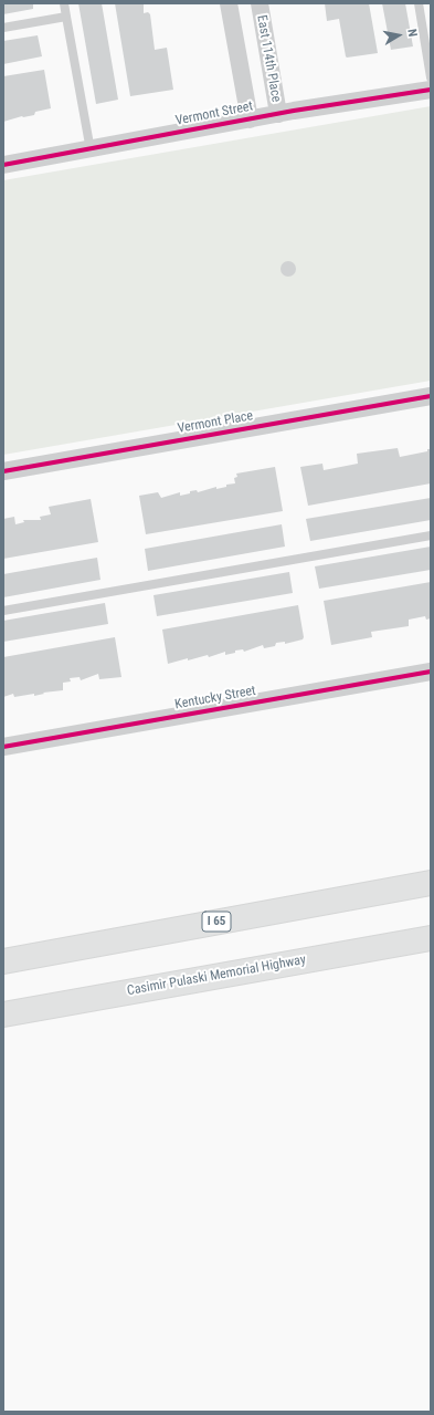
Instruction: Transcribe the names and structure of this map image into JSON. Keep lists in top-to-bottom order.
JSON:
{
  "streets": {
    "highway": ["I 65", "Casimir Pulaski Memorial Highway"],
    "street": [
      "East 114th Place",
      "Vermont Street",
      "Vermont Place",
      "Kentucky Street"
    ]
  },
  "crossings": [
    ["East 114th Place", "Vermont Street"]
  ],
  "north": "right"
}
